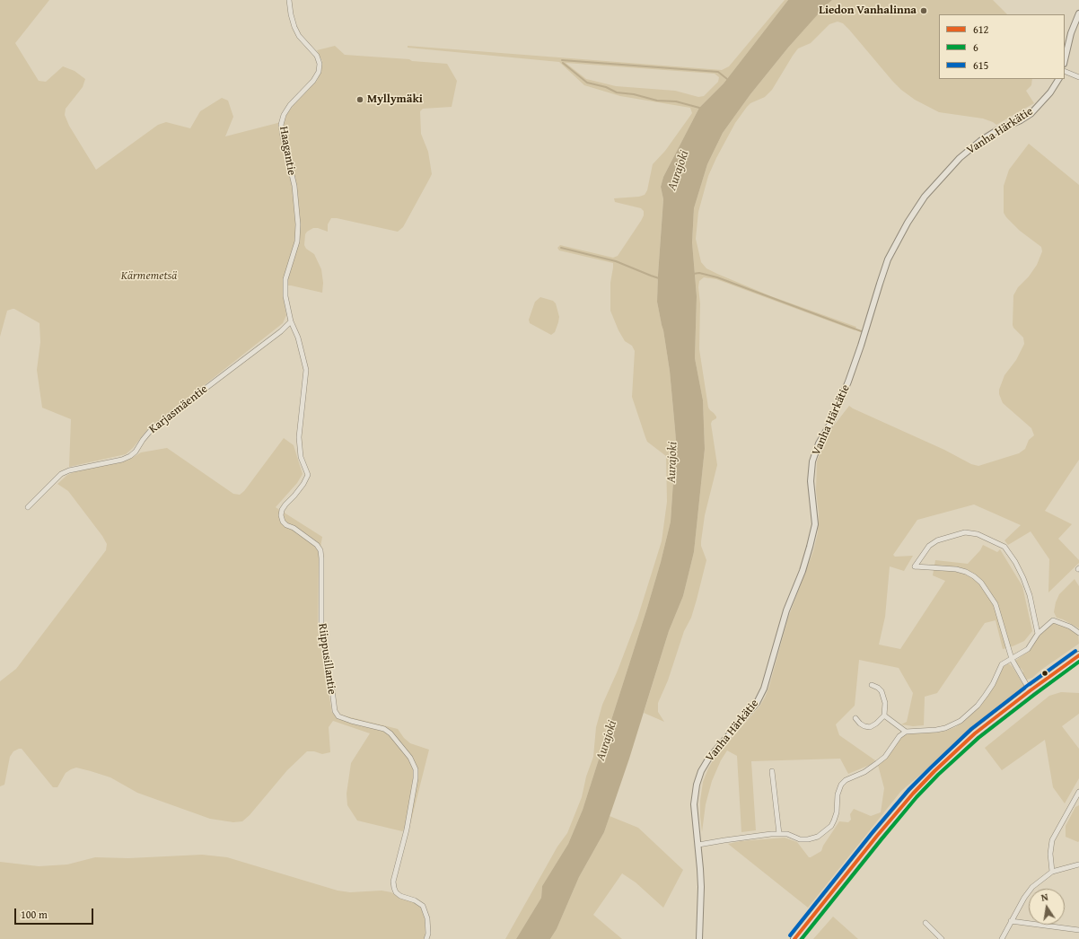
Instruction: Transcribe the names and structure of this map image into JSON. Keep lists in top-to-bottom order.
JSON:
{
  "streets": {
    "street": [
      "Vanha Härkätie",
      "Haagantie",
      "Karjasmäentie",
      "Riippusillantie"
    ]
  },
  "crossings": [
    ["Haagantie", "Karjasmäentie"],
    ["Haagantie", "Riippusillantie"],
    ["Karjasmäentie", "Riippusillantie"]
  ],
  "water": ["Aurajoki"],
  "parks": ["Kärmemetsä"],
  "places": ["Liedon Vanhalinna", "Myllymäki"],
  "lines": ["transit line 615", "transit line 612", "transit line 6"],
  "legend": ["612", "6", "615"],
  "scale_bar": "100 m",
  "north": "top"
}
